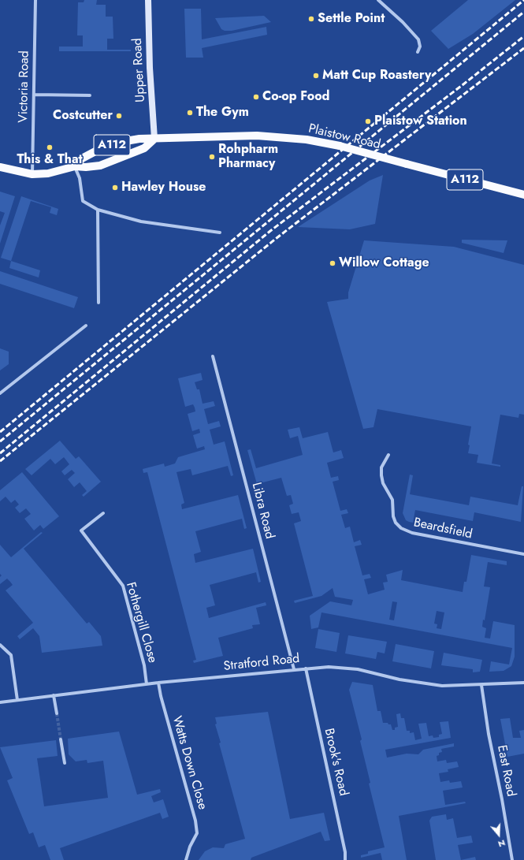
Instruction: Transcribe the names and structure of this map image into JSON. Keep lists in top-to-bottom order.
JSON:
{
  "streets": {
    "main road": ["Plaistow Road", "A112"],
    "street": [
      "Upper Road",
      "Victoria Road",
      "Libra Road",
      "Beardsfield",
      "Fothergill Close",
      "Stratford Road",
      "Brook's Road",
      "Watts Down Close",
      "East Road"
    ]
  },
  "crossings": [
    ["Upper Road", "Plaistow Road"],
    ["Upper Road", "A112"],
    ["Victoria Road", "A112"],
    ["Plaistow Road", "A112"],
    ["Libra Road", "Stratford Road"],
    ["Fothergill Close", "Stratford Road"],
    ["Stratford Road", "Brook's Road"],
    ["Stratford Road", "Watts Down Close"],
    ["Stratford Road", "East Road"]
  ],
  "places": [
    "Settle Point",
    "Matt Cup Roastery",
    "Co-op Food",
    "The Gym",
    "Costcutter",
    "Plaistow Station",
    "This & That",
    "Rohpharm Pharmacy",
    "Hawley House",
    "Willow Cottage"
  ],
  "north": "bottom"
}
